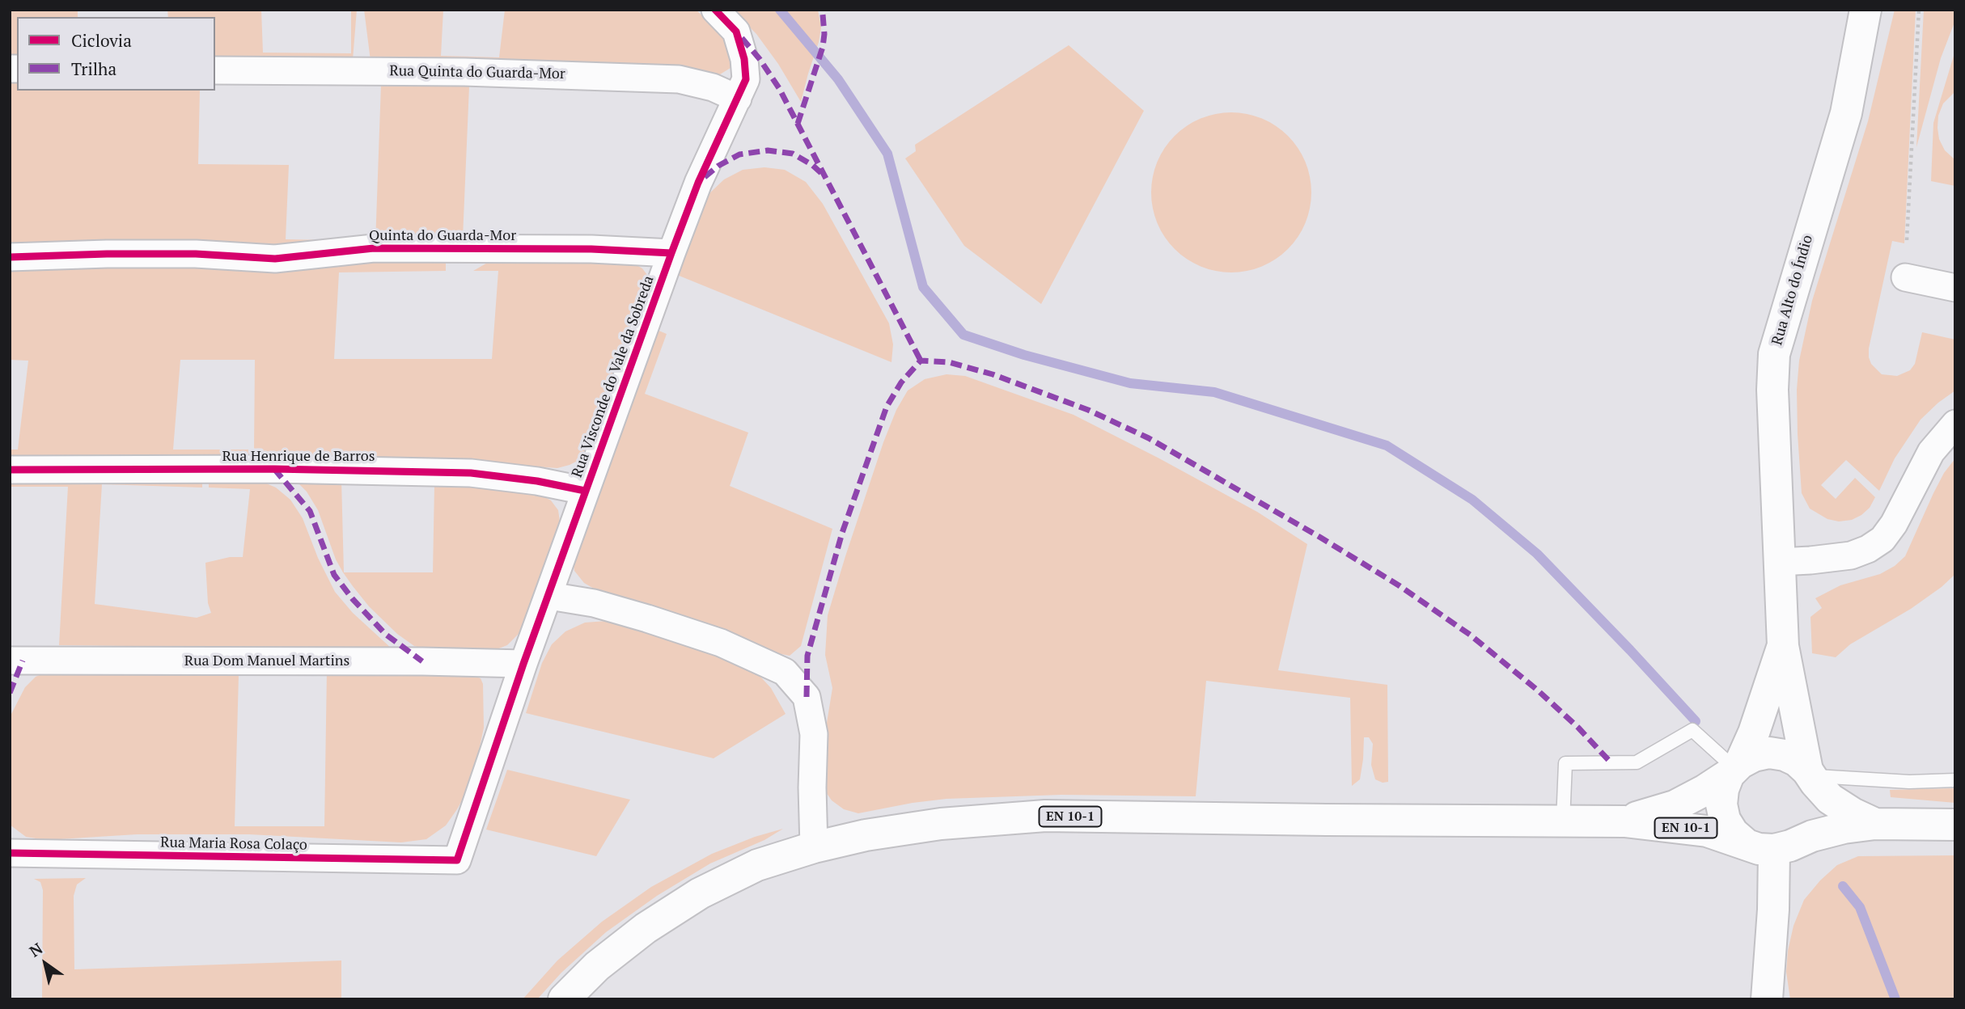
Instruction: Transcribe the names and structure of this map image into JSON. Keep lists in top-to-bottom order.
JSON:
{
  "streets": {
    "main road": ["Rua Alto do Índio", "EN 10-1"],
    "street": [
      "Rua Quinta do Guarda-Mor",
      "Quinta do Guarda-Mor",
      "Rua Visconde do Vale da Sobreda",
      "Rua Henrique de Barros",
      "Rua Dom Manuel Martins",
      "Rua Maria Rosa Colaço"
    ]
  },
  "crossings": [
    ["Rua Quinta do Guarda-Mor", "Rua Visconde do Vale da Sobreda"],
    ["Quinta do Guarda-Mor", "Rua Visconde do Vale da Sobreda"],
    ["Rua Alto do Índio", "EN 10-1"],
    ["Rua Visconde do Vale da Sobreda", "Rua Henrique de Barros"],
    ["Rua Visconde do Vale da Sobreda", "Rua Dom Manuel Martins"],
    ["Rua Visconde do Vale da Sobreda", "Rua Maria Rosa Colaço"]
  ],
  "legend": ["Ciclovia", "Trilha"],
  "north": "top left"
}
